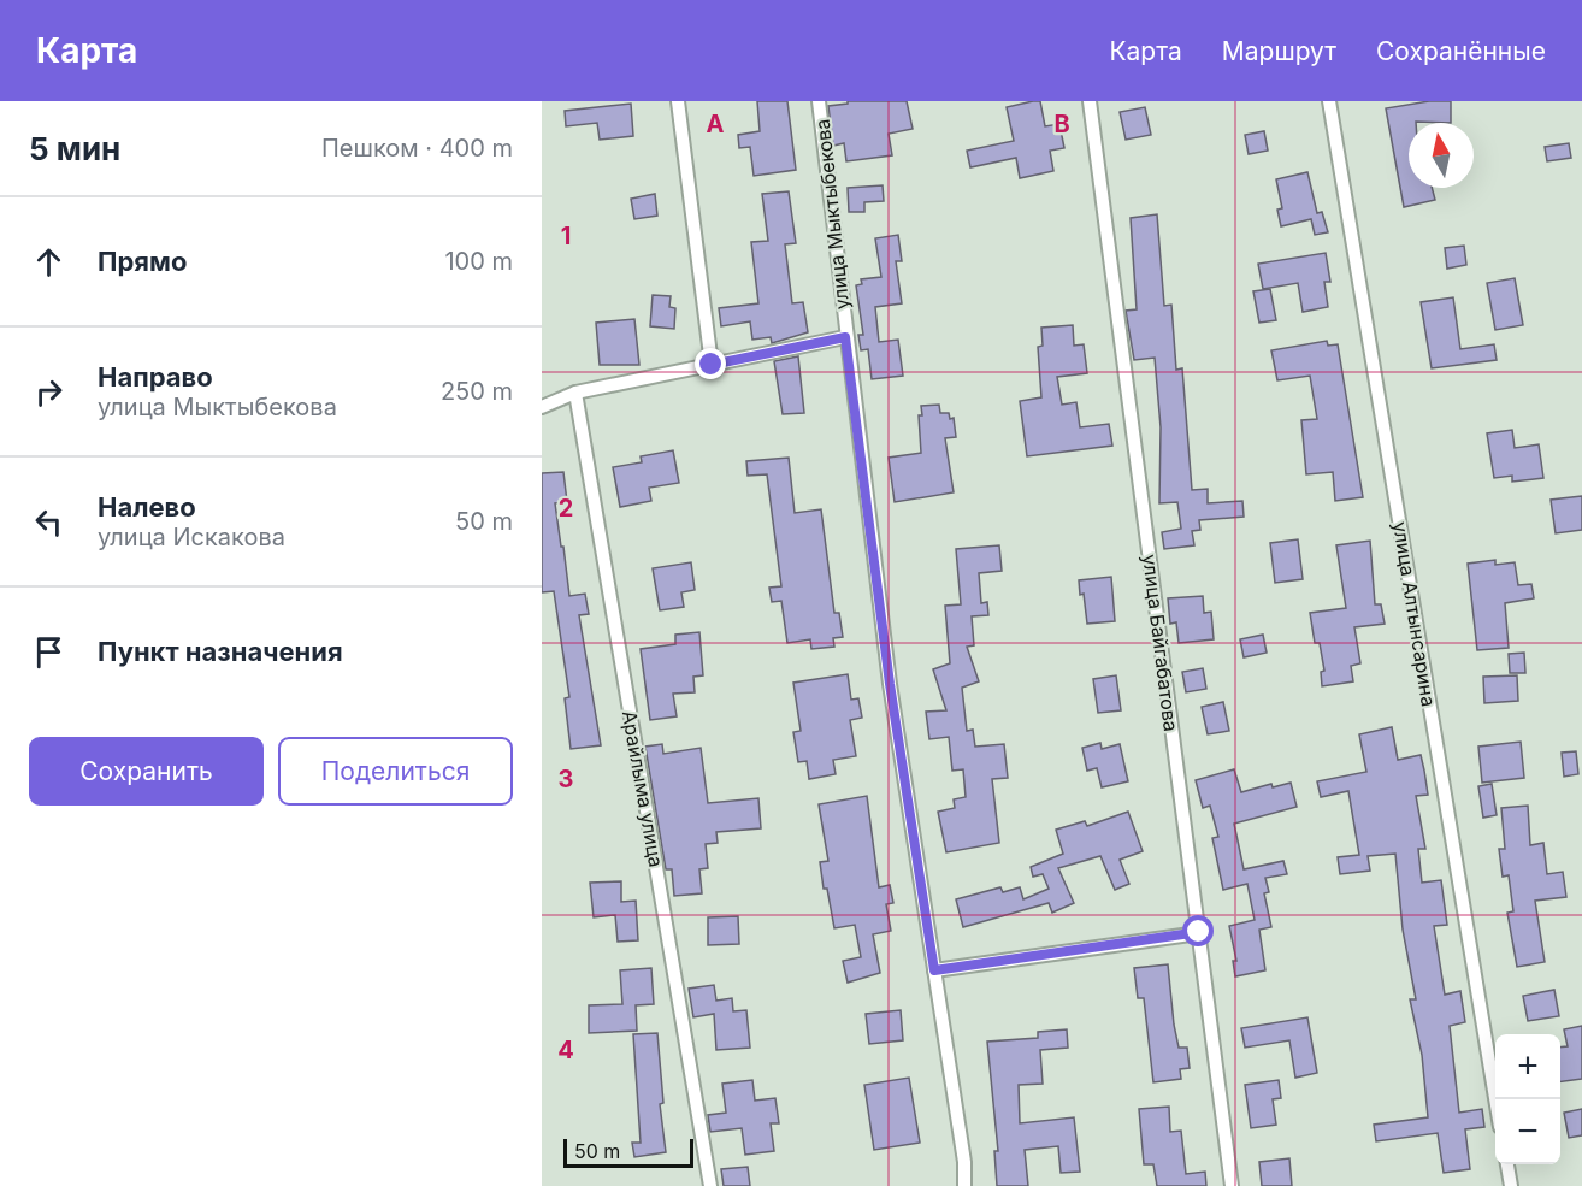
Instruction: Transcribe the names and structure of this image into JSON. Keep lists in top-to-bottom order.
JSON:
{
  "streets": {
    "street": [
      "улица Мыктыбекова",
      "улица Алтынсарина",
      "улица Байгабатова",
      "Арайлыма улица"
    ]
  },
  "scale_bar": "50 m",
  "north": "top",
  "page": {
    "header": "Карта",
    "nav": ["Карта", "Маршрут", "Сохранённые"],
    "heading": ["5 мин", "Пешком · 400 m"],
    "list": [
      ["Прямо", "100 m"],
      ["Направо", "улица Мыктыбекова", "250 m"],
      ["Налево", "улица Искакова", "50 m"],
      "Пункт назначения"
    ],
    "buttons": ["Сохранить", "Поделиться"],
    "map_buttons": ["+", "−"],
    "scale": "50 m"
  },
  "grid": {
    "columns": ["A", "B"],
    "rows": [
      "1",
      "2",
      "3",
      "4"
    ]
  }
}
